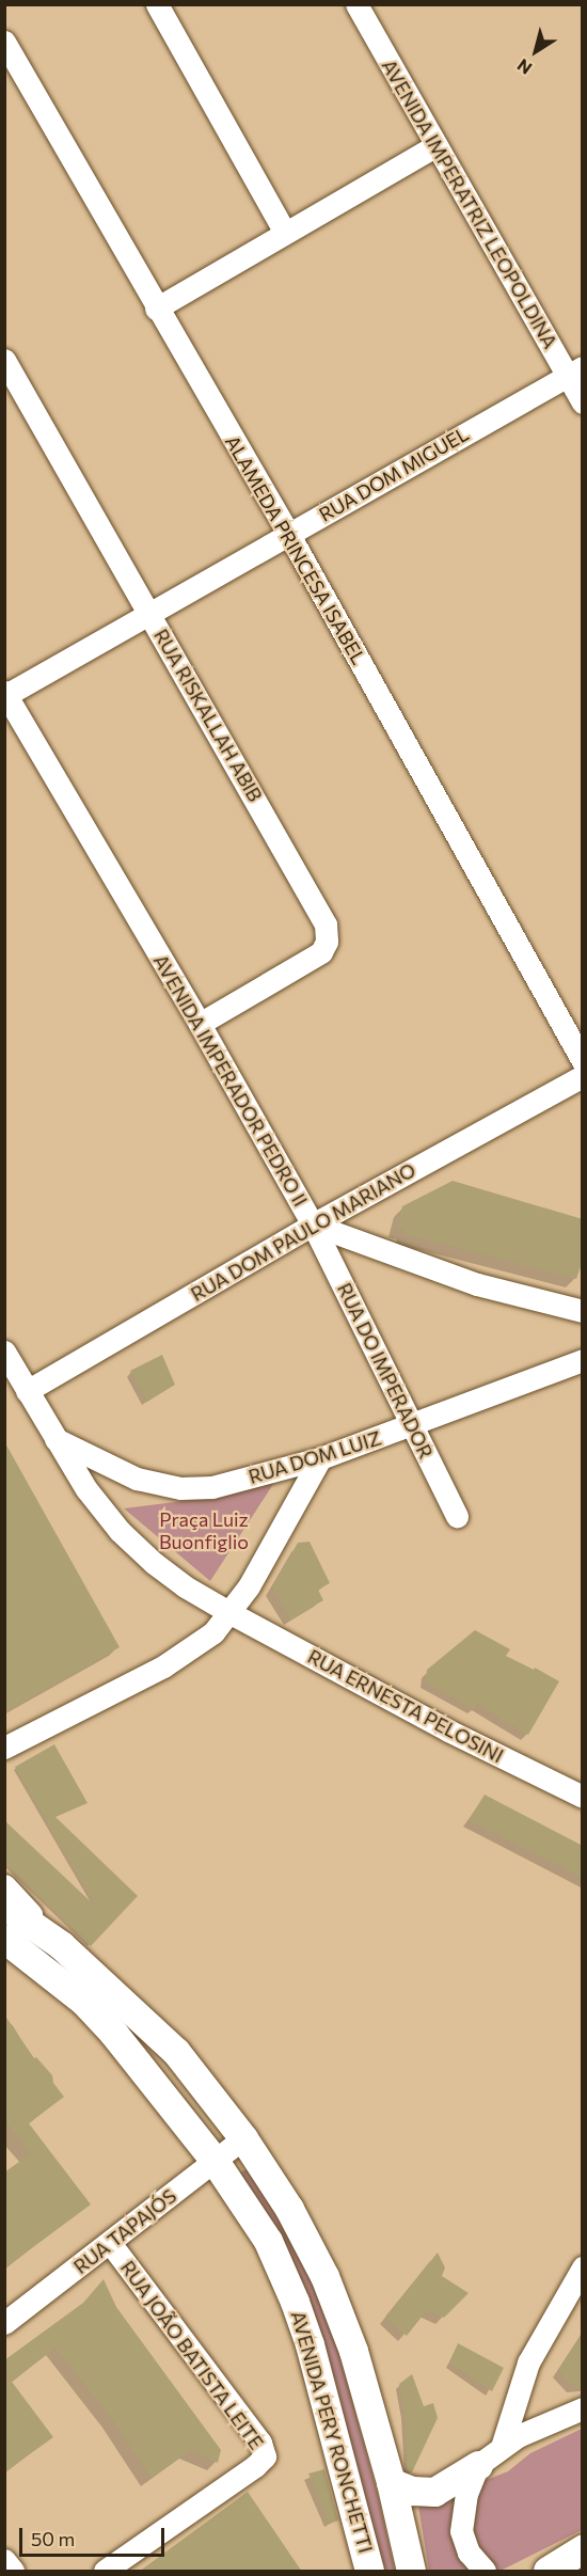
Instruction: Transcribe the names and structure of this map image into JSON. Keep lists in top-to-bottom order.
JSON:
{
  "streets": {
    "main road": ["AVENIDA PERY RONCHETTI"],
    "street": [
      "AVENIDA IMPERATRIZ LEOPOLDINA",
      "RUA DOM MIGUEL",
      "ALAMEDA PRINCESA ISABEL",
      "RUA RISKALLAH ABIB",
      "AVENIDA IMPERADOR PEDRO II",
      "RUA DOM PAULO MARIANO",
      "RUA DO IMPERADOR",
      "RUA DOM LUIZ",
      "RUA ERNESTA PELOSINI",
      "RUA TAPAJÓS",
      "RUA JOÃO BATISTA LEITE"
    ]
  },
  "crossings": [
    ["AVENIDA IMPERATRIZ LEOPOLDINA", "RUA DOM MIGUEL"],
    ["RUA DOM MIGUEL", "ALAMEDA PRINCESA ISABEL"],
    ["RUA DOM MIGUEL", "RUA RISKALLAH ABIB"],
    ["RUA DOM MIGUEL", "AVENIDA IMPERADOR PEDRO II"],
    ["RUA RISKALLAH ABIB", "AVENIDA IMPERADOR PEDRO II"],
    ["AVENIDA IMPERADOR PEDRO II", "RUA DOM PAULO MARIANO"],
    ["AVENIDA IMPERADOR PEDRO II", "RUA DO IMPERADOR"],
    ["RUA DOM PAULO MARIANO", "RUA DO IMPERADOR"],
    ["RUA DOM PAULO MARIANO", "RUA ERNESTA PELOSINI"],
    ["RUA DO IMPERADOR", "RUA DOM LUIZ"],
    ["RUA DOM LUIZ", "RUA ERNESTA PELOSINI"],
    ["RUA TAPAJÓS", "RUA JOÃO BATISTA LEITE"],
    ["RUA TAPAJÓS", "AVENIDA PERY RONCHETTI"]
  ],
  "parks": ["Praça Luiz Buonfiglio"],
  "scale_bar": "50 m",
  "north": "bottom left"
}
